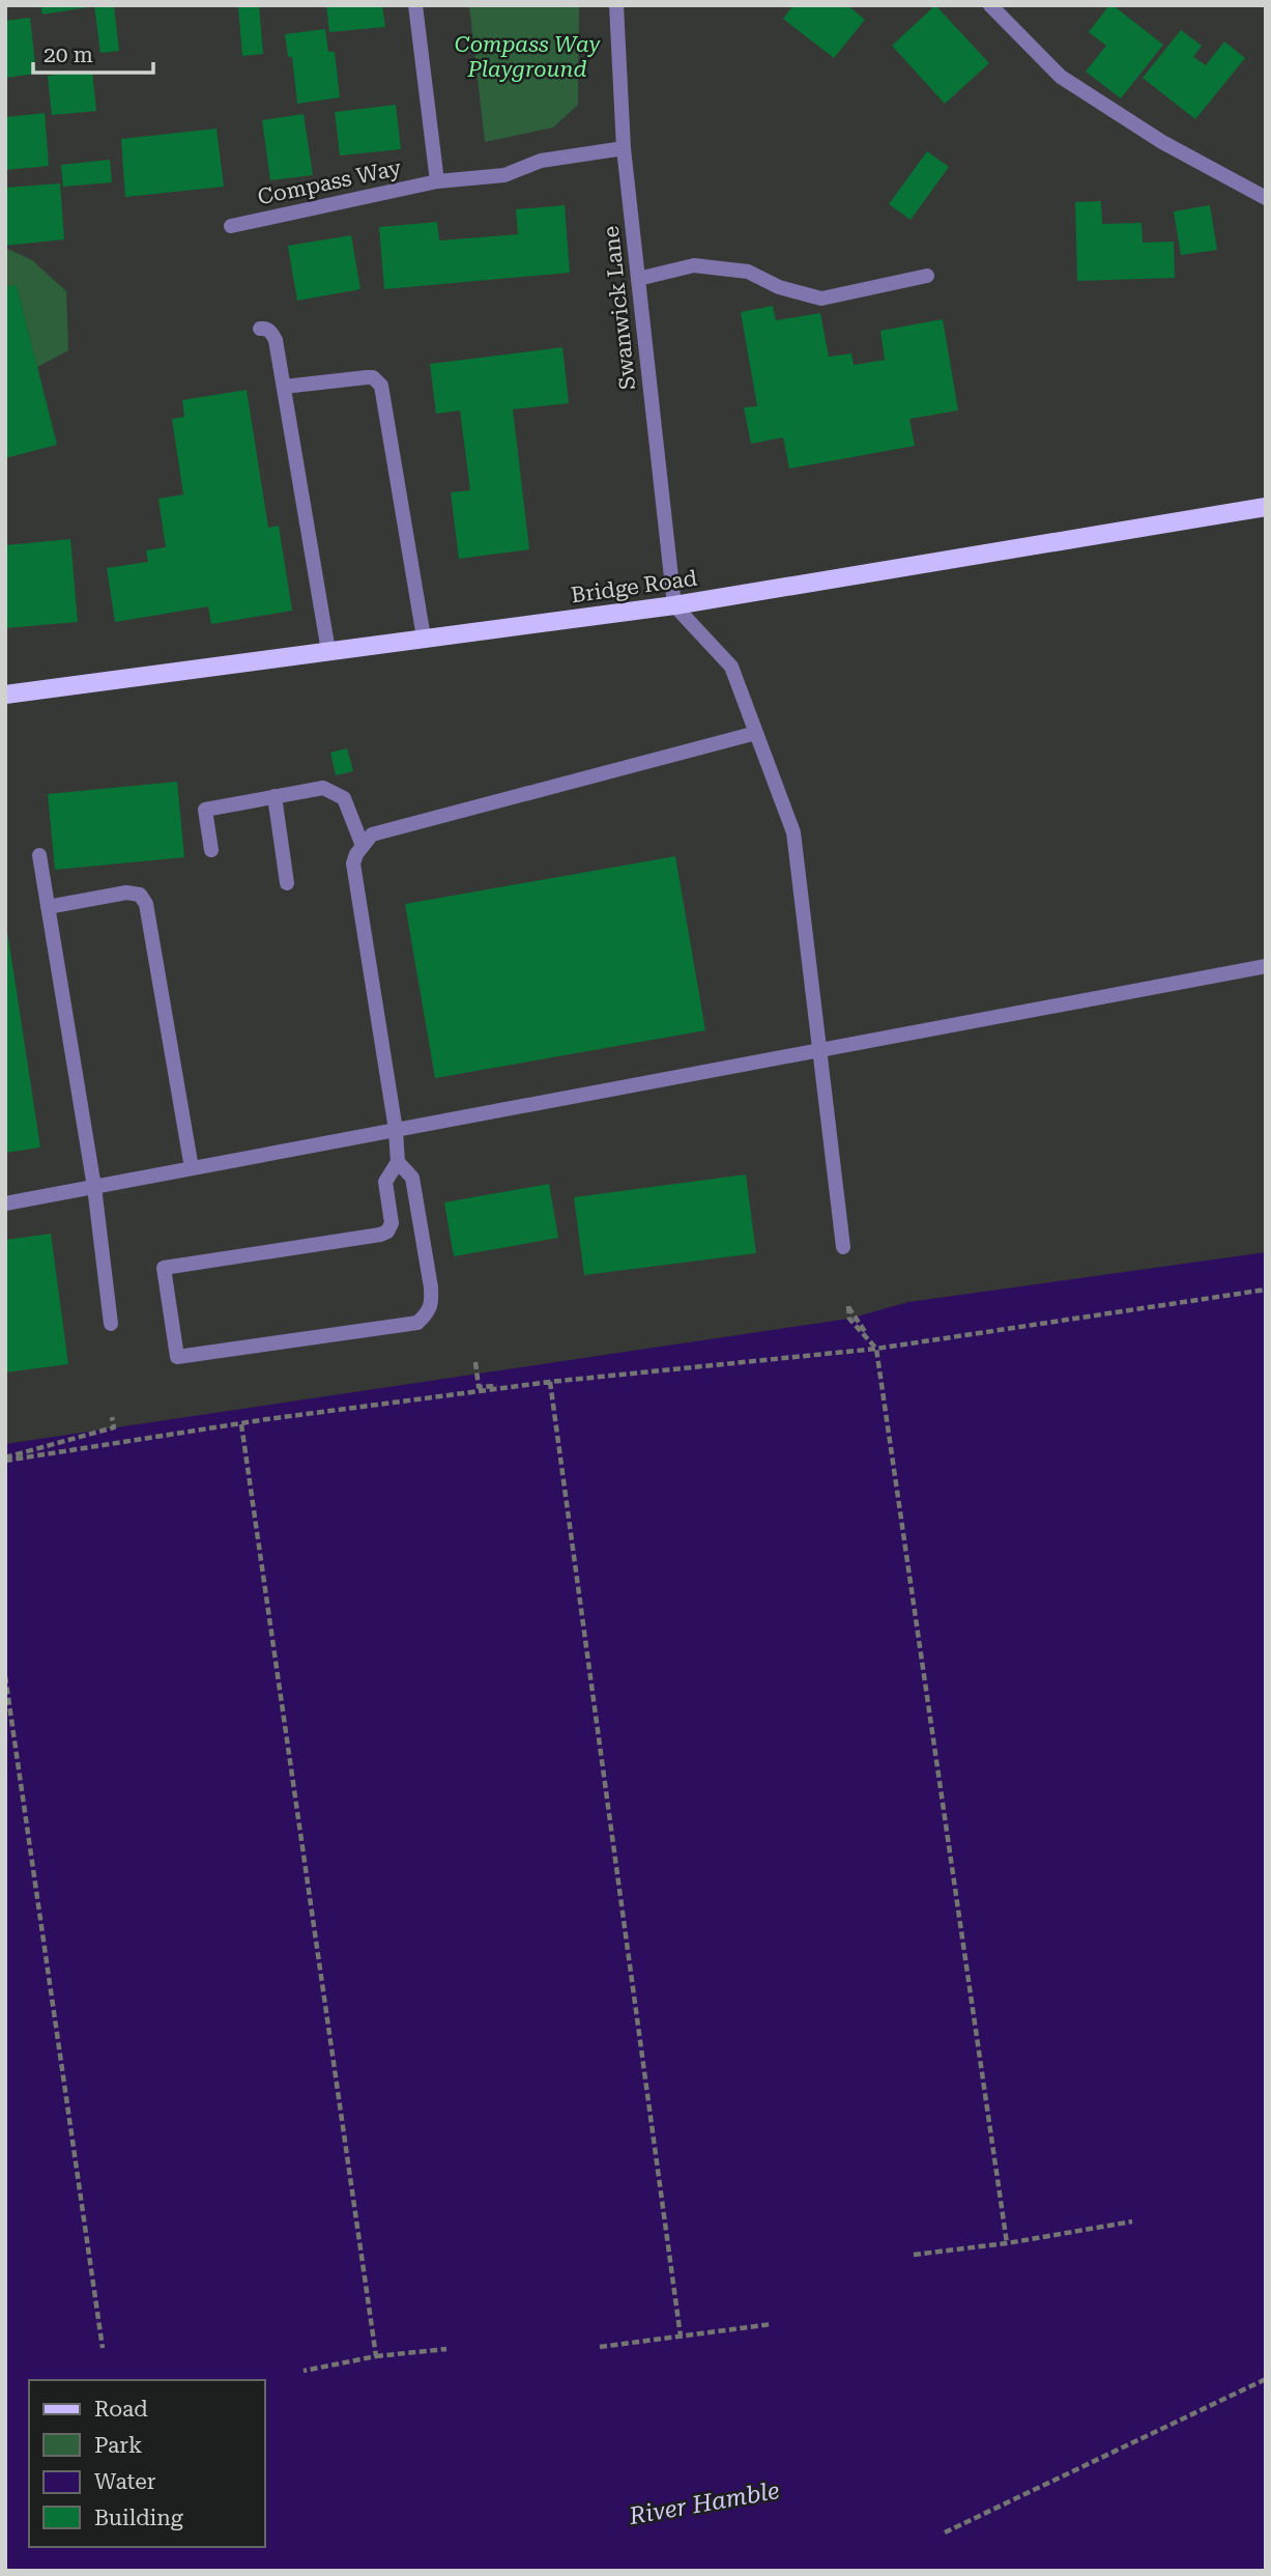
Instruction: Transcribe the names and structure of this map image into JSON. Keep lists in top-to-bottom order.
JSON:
{
  "streets": {
    "main road": ["Bridge Road"],
    "street": ["Compass Way", "Swanwick Lane"]
  },
  "crossings": [
    ["Compass Way", "Swanwick Lane"],
    ["Swanwick Lane", "Bridge Road"]
  ],
  "water": ["River Hamble"],
  "parks": ["Compass Way Playground"],
  "legend": [
    "Road",
    "Park",
    "Water",
    "Building"
  ],
  "scale_bar": "20 m"
}
